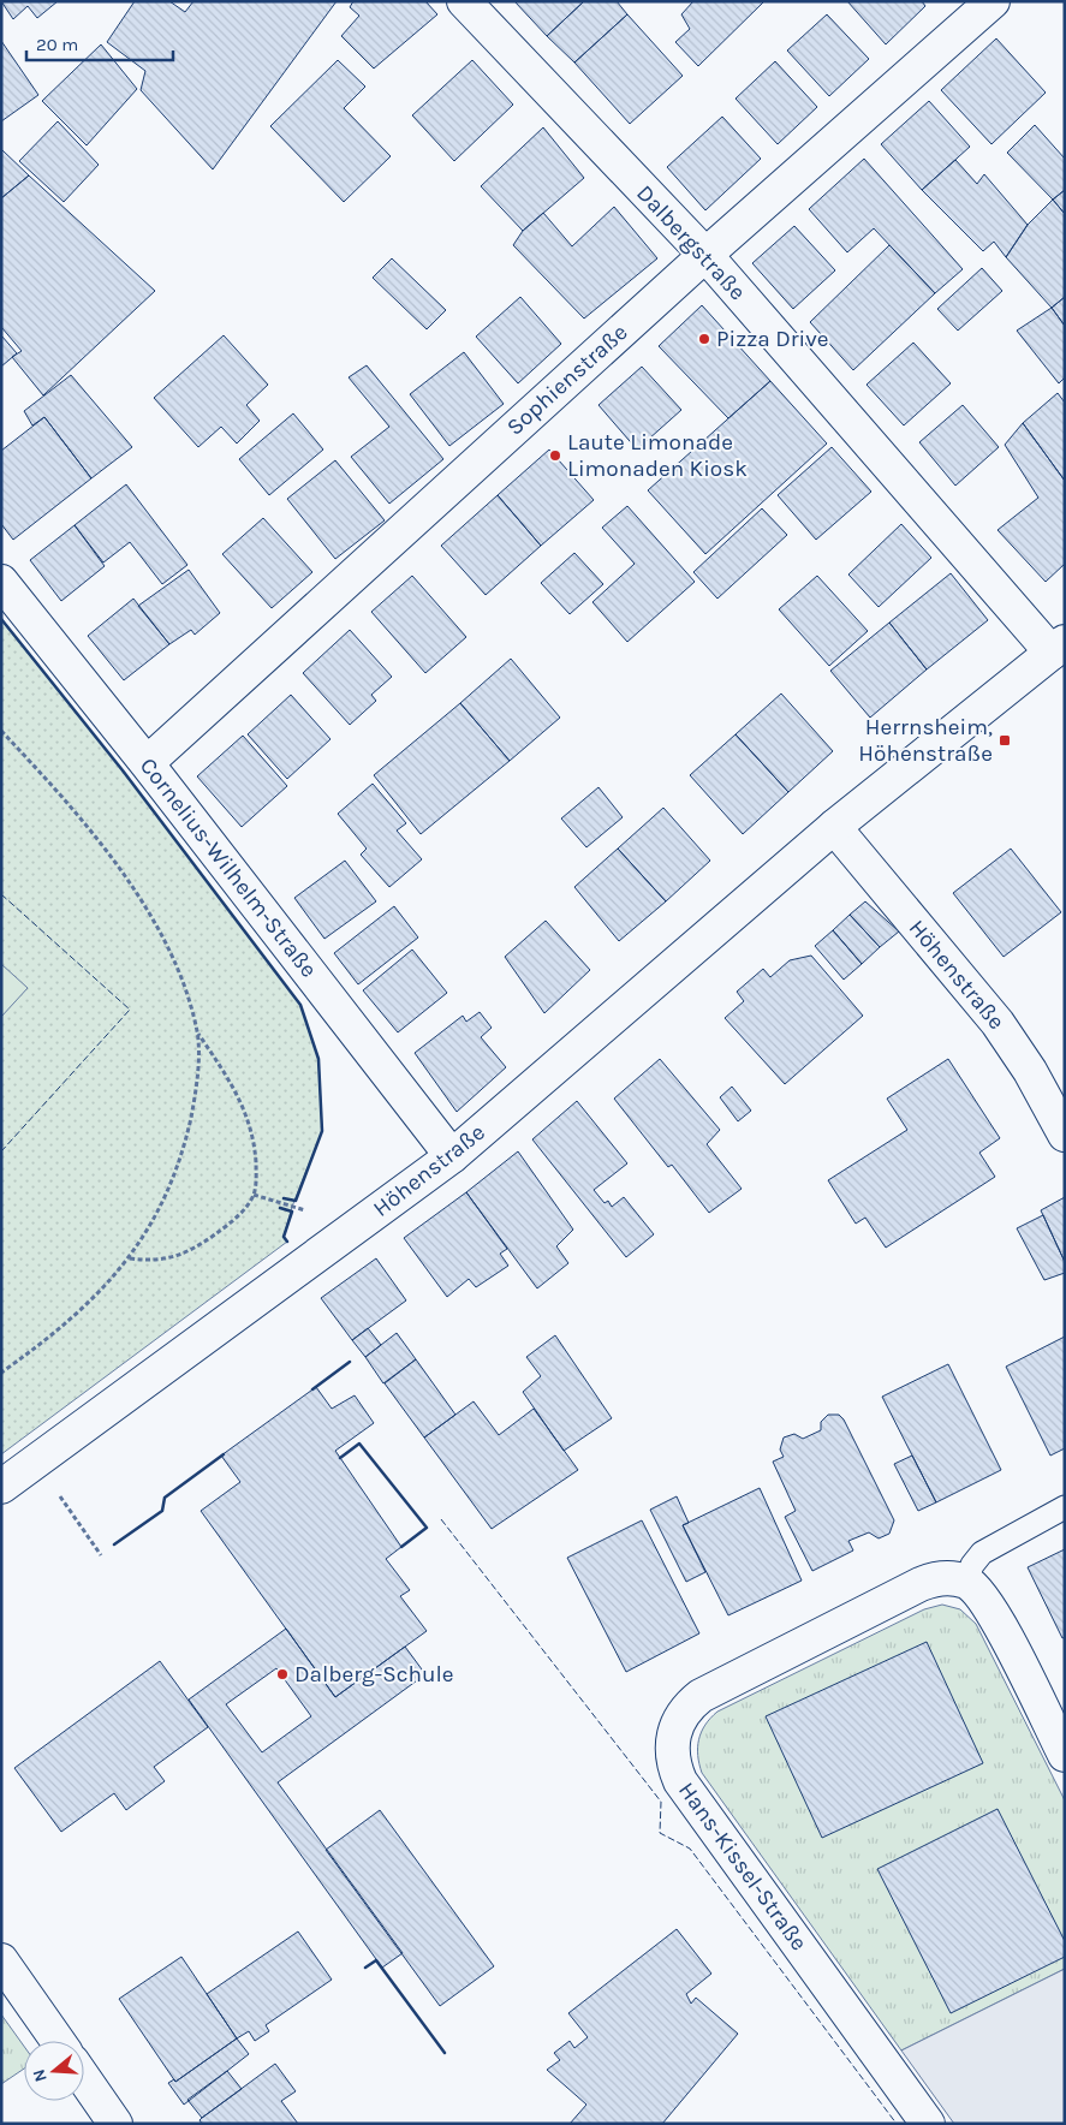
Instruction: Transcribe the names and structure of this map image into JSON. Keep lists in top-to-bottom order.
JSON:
{
  "streets": {
    "street": [
      "Dalbergstraße",
      "Sophienstraße",
      "Cornelius-Wilhelm-Straße",
      "Höhenstraße",
      "Hans-Kissel-Straße"
    ]
  },
  "crossings": [
    ["Dalbergstraße", "Sophienstraße"],
    ["Dalbergstraße", "Höhenstraße"],
    ["Sophienstraße", "Cornelius-Wilhelm-Straße"],
    ["Cornelius-Wilhelm-Straße", "Höhenstraße"]
  ],
  "places": {
    "other": ["Pizza Drive", "Laute Limonade Limonaden Kiosk", "Dalberg-Schule"],
    "transit": ["Herrnsheim, Höhenstraße"]
  },
  "scale_bar": "20 m",
  "north": "left"
}
